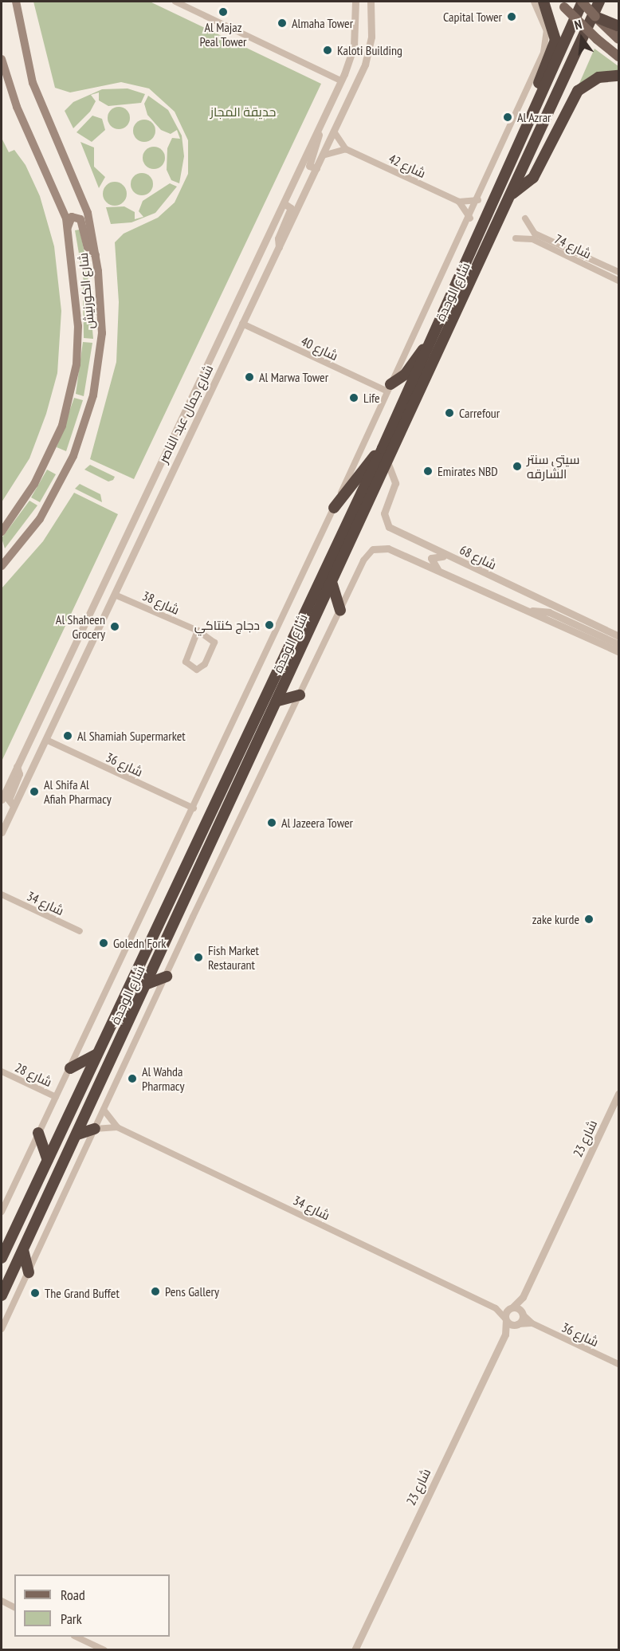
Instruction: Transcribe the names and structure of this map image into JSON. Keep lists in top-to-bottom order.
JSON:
{
  "streets": {
    "highway": ["شارع الوحدة"],
    "main road": ["شارع الكورنيش"],
    "street": [
      "شارع 42",
      "شارع 74",
      "شارع 40",
      "شارع جمال عبد الناصر",
      "شارع 68",
      "شارع 38",
      "شارع 36",
      "شارع 34",
      "شارع 28",
      "شارع 23"
    ]
  },
  "crossings": [
    ["شارع الوحدة", "شارع 68"],
    ["شارع 40", "شارع جمال عبد الناصر"],
    ["شارع جمال عبد الناصر", "شارع 38"],
    ["شارع جمال عبد الناصر", "شارع 36"],
    ["شارع 36", "شارع 23"],
    ["شارع 34", "شارع 23"]
  ],
  "parks": ["حديقة المجاز"],
  "places": [
    "Al Majaz Peal Tower",
    "Capital Tower",
    "Almaha Tower",
    "Kaloti Building",
    "Al Azrar",
    "Al Marwa Tower",
    "Life",
    "Carrefour",
    "سيتي سنتر الشارقه",
    "Emirates NBD",
    "دجاج كنتاكي",
    "Al Shaheen Grocery",
    "Al Shamiah Supermarket",
    "Al Shifa Al Afiah Pharmacy",
    "Al Jazeera Tower",
    "zake kurde",
    "Goledn Fork",
    "Fish Market Restaurant",
    "Al Wahda Pharmacy",
    "Pens Gallery",
    "The Grand Buffet"
  ],
  "legend": ["Road", "Park"],
  "north": "top"
}
